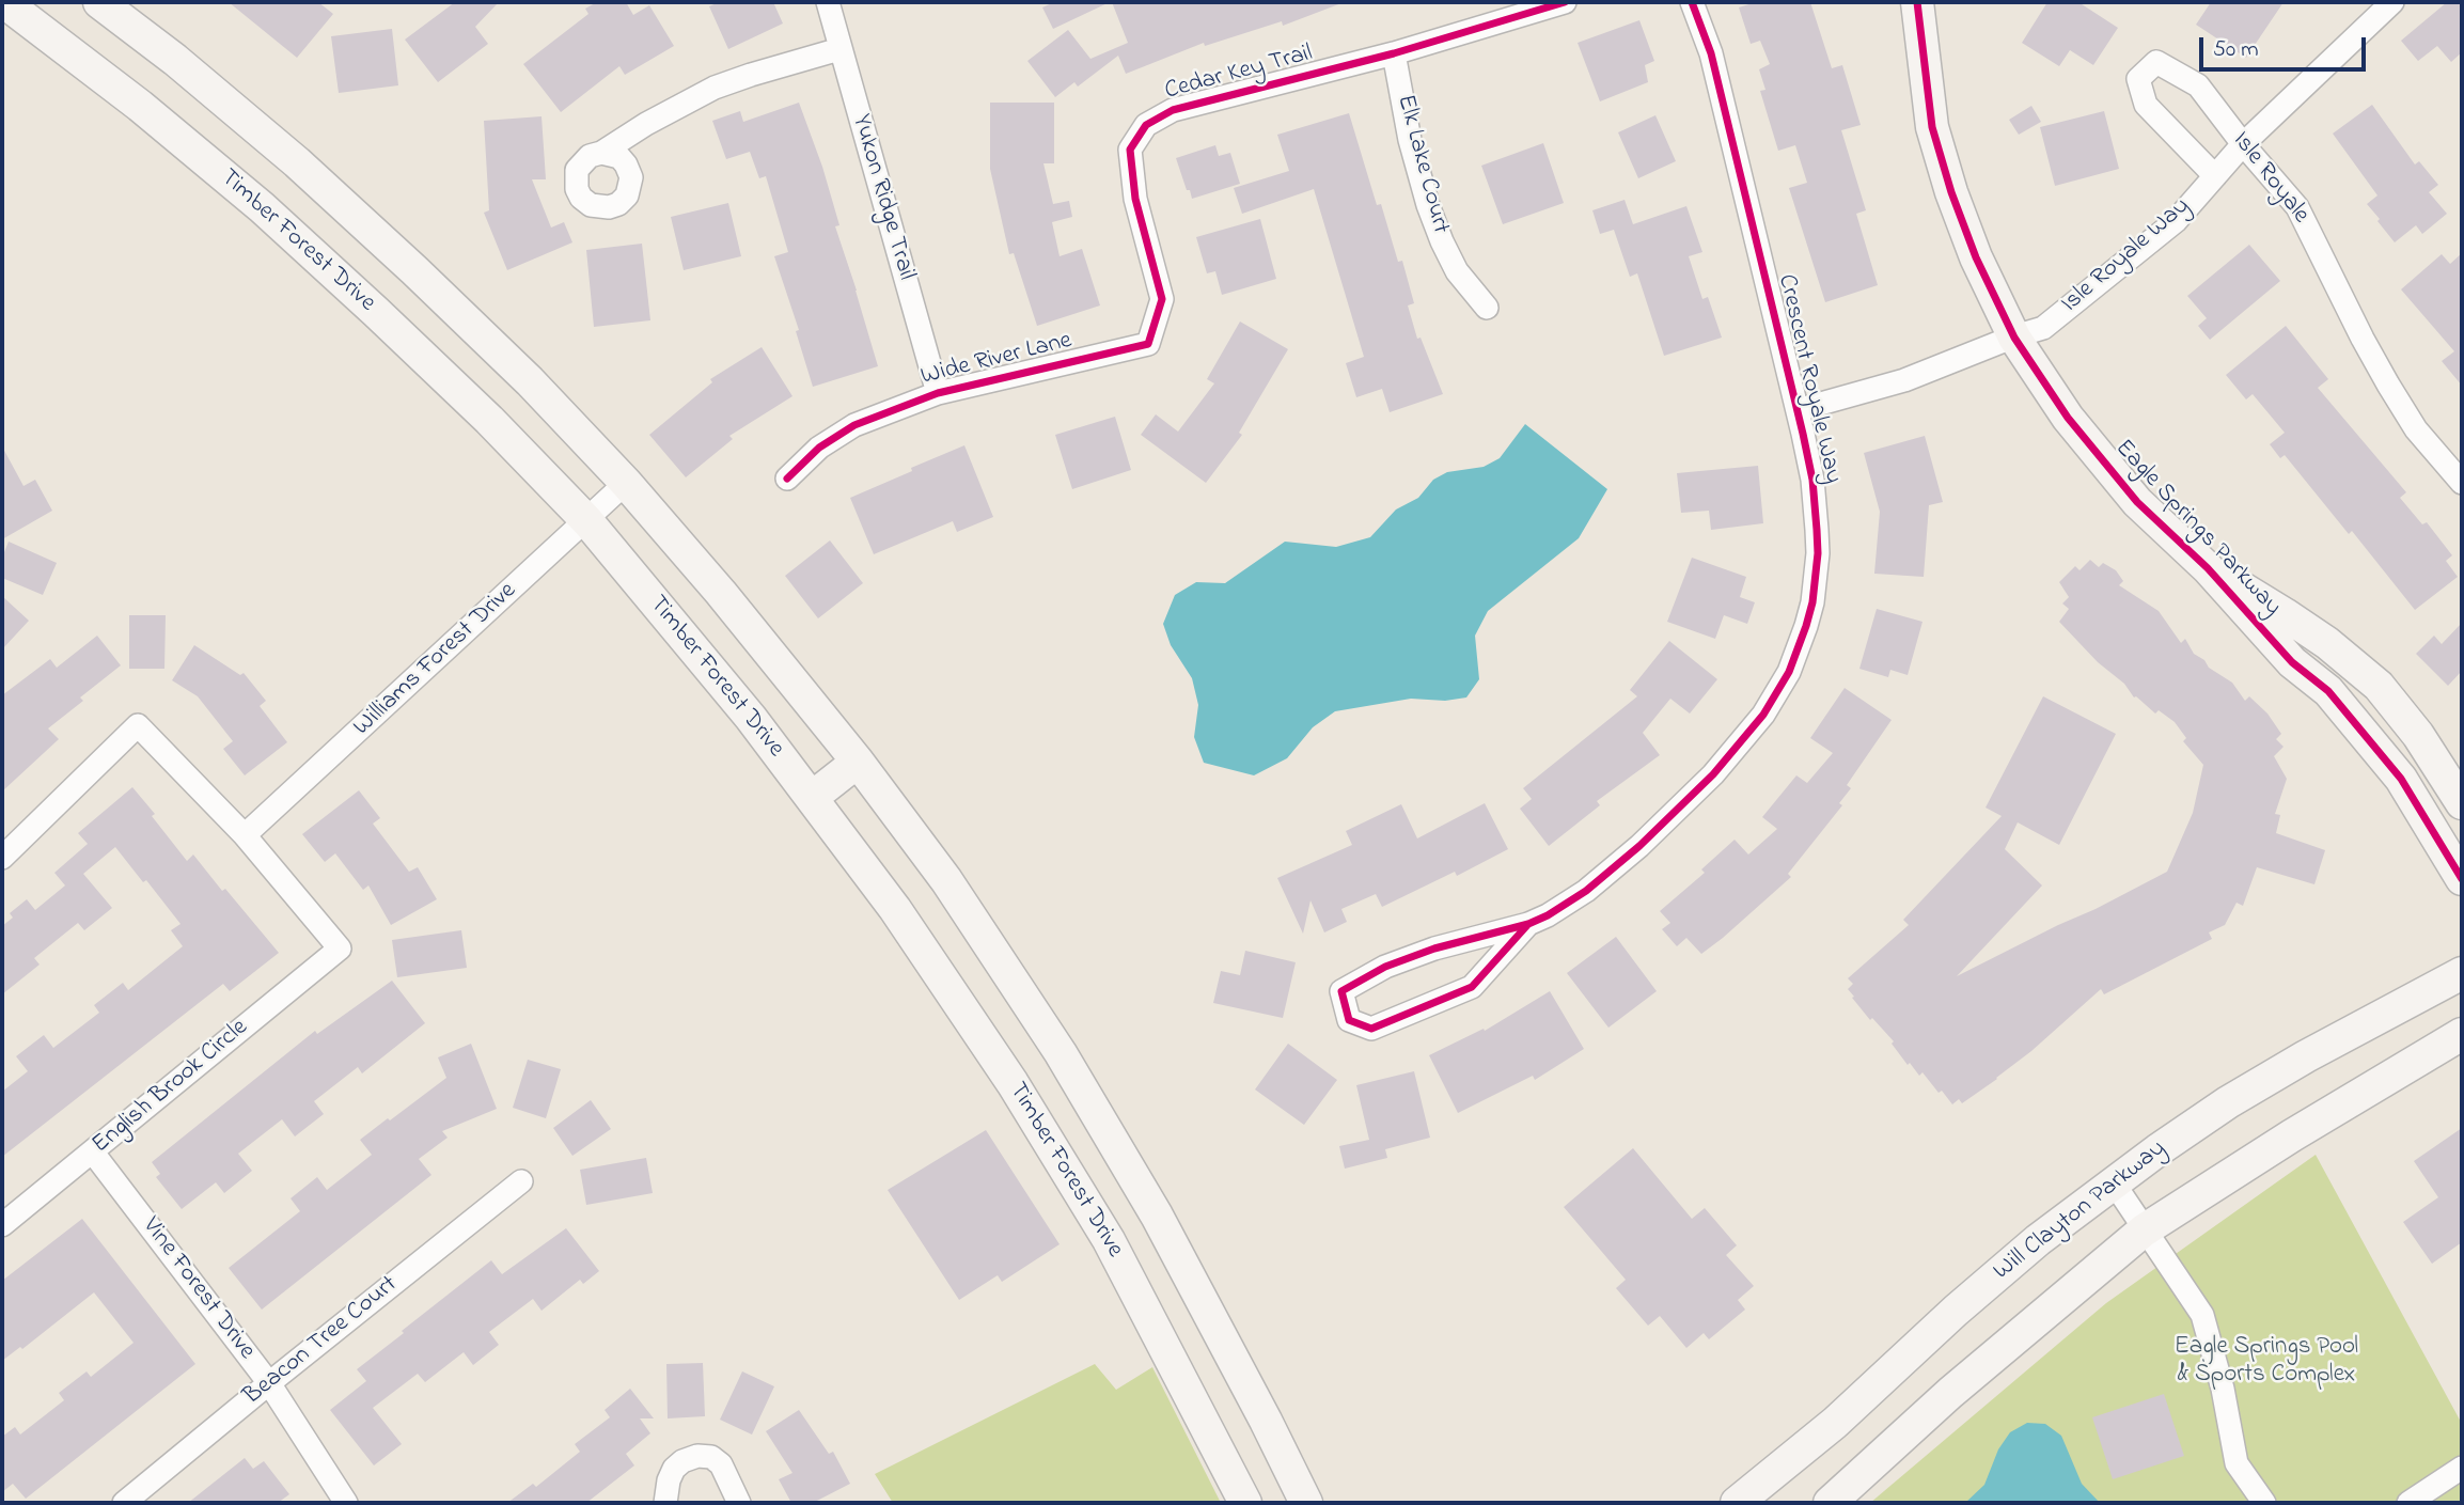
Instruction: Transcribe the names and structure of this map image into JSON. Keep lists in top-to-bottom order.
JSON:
{
  "streets": {
    "main road": ["Timber Forest Drive", "Eagle Springs Parkway", "Will Clayton Parkway"],
    "street": [
      "Cedar Key Trail",
      "Elk Lake Court",
      "Isle Royale",
      "Yukon Ridge Trail",
      "Isle Royale Way",
      "Wide River Lane",
      "Crescent Royale Way",
      "Williams Forest Drive",
      "English Brook Circle",
      "Vine Forest Drive",
      "Beacon Tree Court"
    ]
  },
  "crossings": [
    ["Cedar Key Trail", "Elk Lake Court"],
    ["Cedar Key Trail", "Wide River Lane"],
    ["Isle Royale", "Isle Royale Way"],
    ["Yukon Ridge Trail", "Wide River Lane"],
    ["Timber Forest Drive", "Williams Forest Drive"],
    ["Isle Royale Way", "Crescent Royale Way"],
    ["Isle Royale Way", "Eagle Springs Parkway"],
    ["Williams Forest Drive", "English Brook Circle"],
    ["English Brook Circle", "Vine Forest Drive"],
    ["Vine Forest Drive", "Beacon Tree Court"]
  ],
  "parks": ["Eagle Springs Pool & Sports Complex"],
  "scale_bar": "50 m"
}
